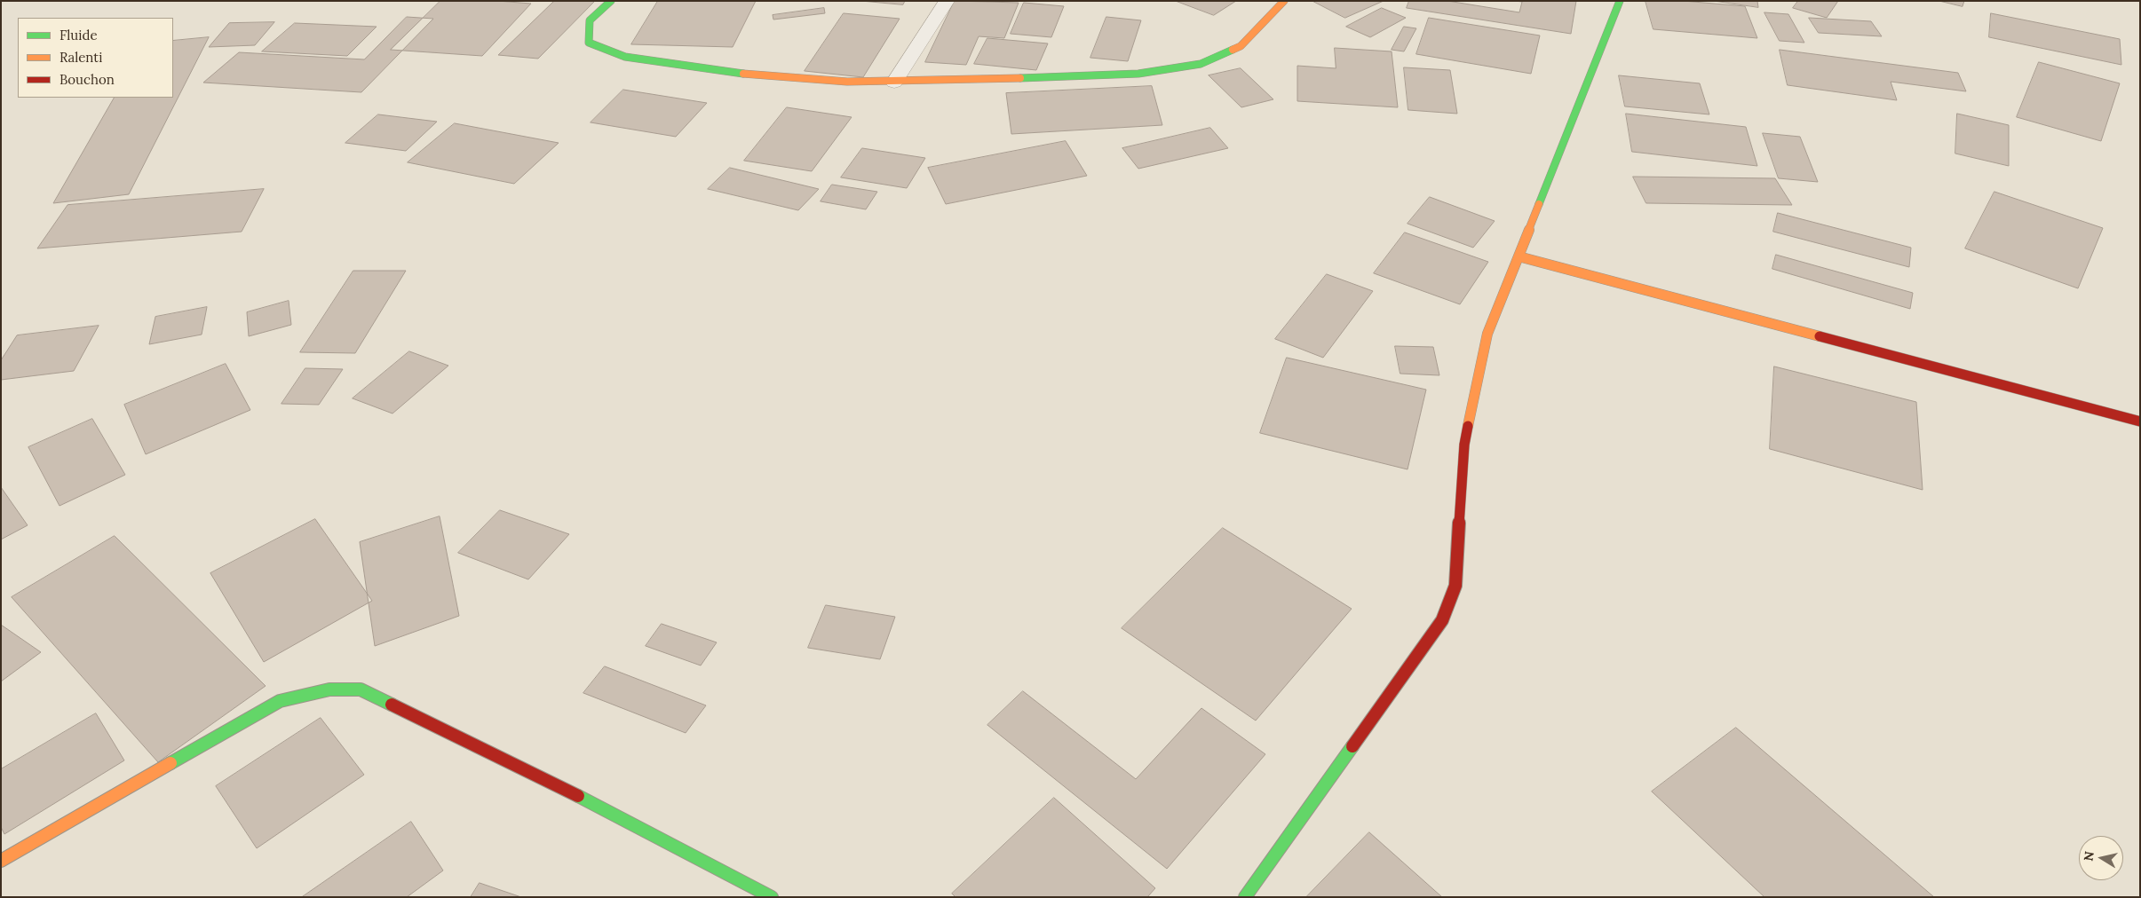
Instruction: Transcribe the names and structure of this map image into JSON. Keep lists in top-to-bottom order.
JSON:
{
  "legend": ["Fluide", "Ralenti", "Bouchon"],
  "north": "left"
}
